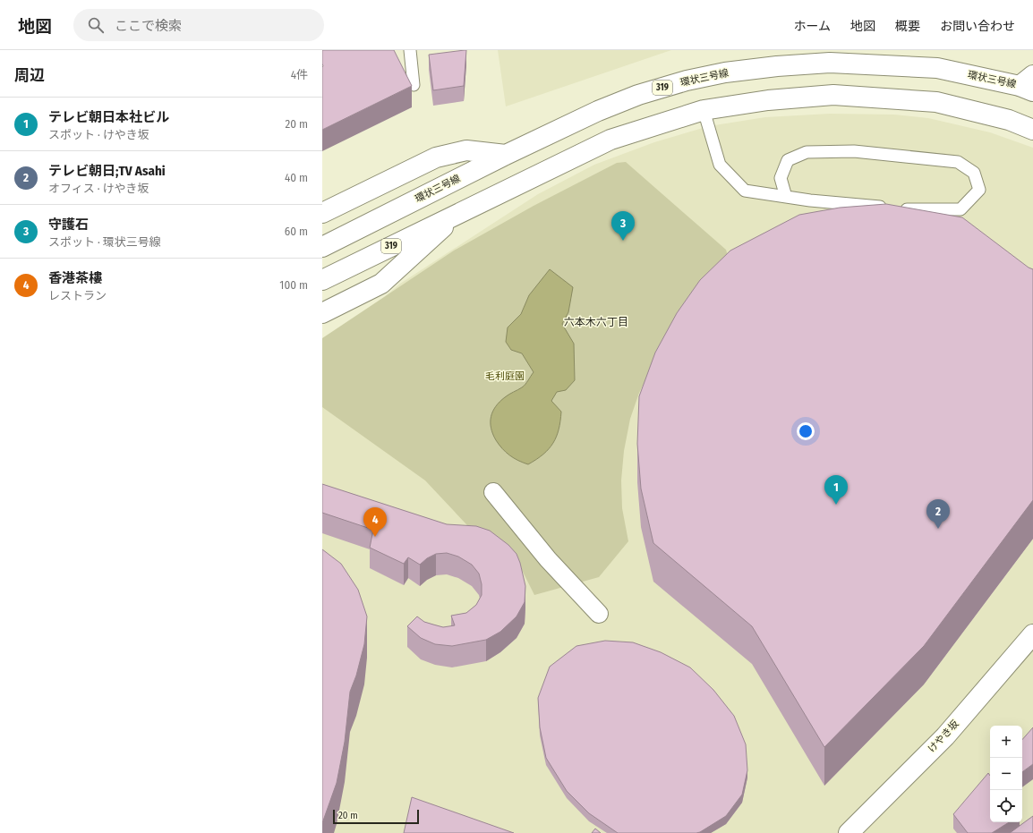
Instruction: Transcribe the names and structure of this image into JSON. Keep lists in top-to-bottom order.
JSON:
{
  "streets": {
    "main road": ["環状三号線", "319", "けやき坂"]
  },
  "districts": ["六本木六丁目"],
  "parks": ["毛利庭園"],
  "scale_bar": "20 m",
  "page": {
    "header": "地図",
    "search": "ここで検索",
    "nav": [
      "ホーム",
      "地図",
      "概要",
      "お問い合わせ"
    ],
    "heading": ["周辺", "4件"],
    "list": [
      {
        "mark": "1",
        "name": "テレビ朝日本社ビル",
        "note": "スポット · けやき坂",
        "value": "20 m"
      },
      {
        "mark": "2",
        "name": "テレビ朝日;TV Asahi",
        "note": "オフィス · けやき坂",
        "value": "40 m"
      },
      {
        "mark": "3",
        "name": "守護石",
        "note": "スポット · 環状三号線",
        "value": "60 m"
      },
      {
        "mark": "4",
        "name": "香港茶樓",
        "note": "レストラン",
        "value": "100 m"
      }
    ],
    "pins": [
      "3",
      "1",
      "2",
      "4"
    ],
    "map_buttons": ["+", "−"],
    "scale": "20 m"
  }
}
